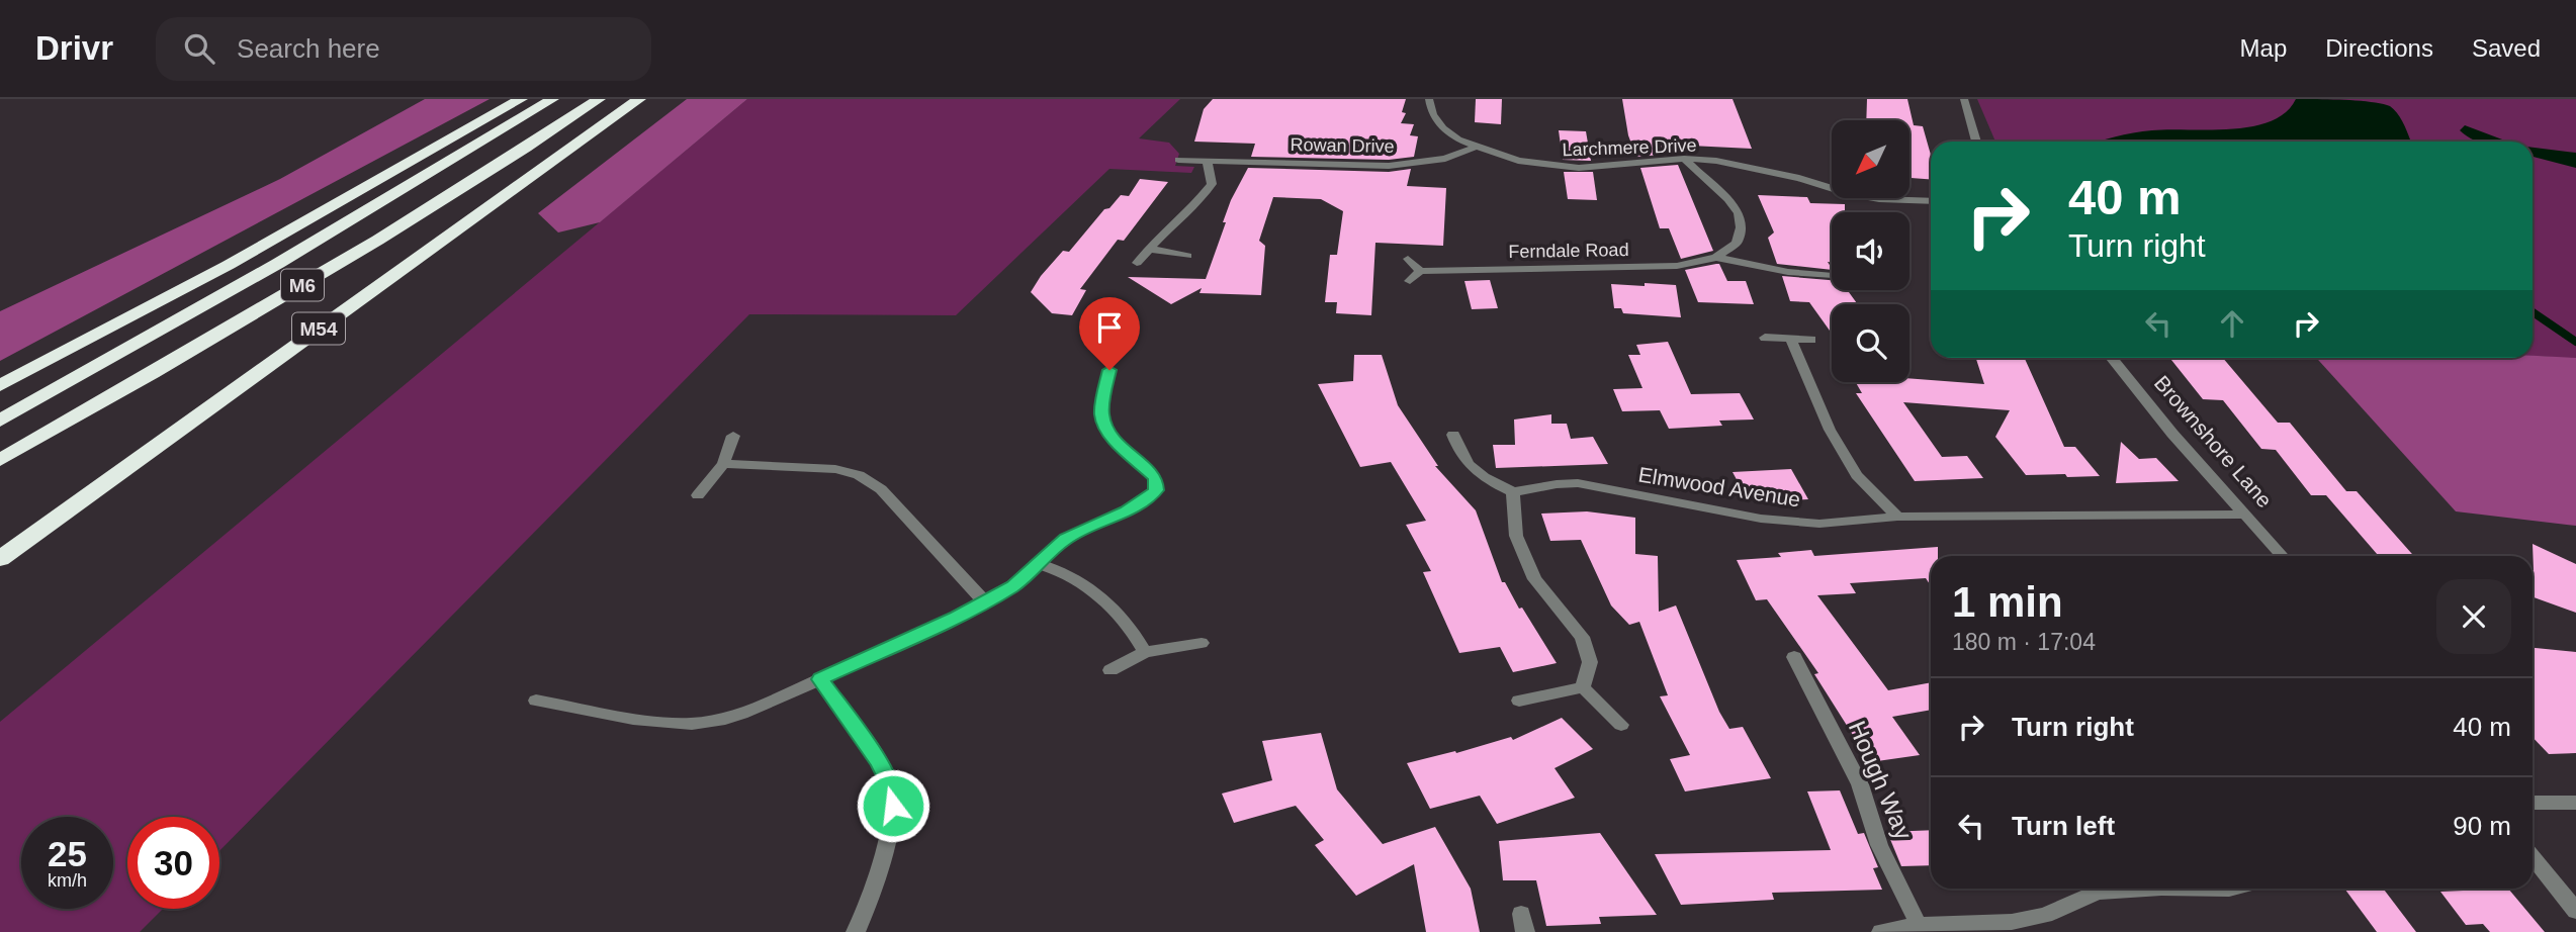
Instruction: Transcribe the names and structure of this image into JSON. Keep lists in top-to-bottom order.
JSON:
{
  "streets": {
    "highway": ["M6", "M54"],
    "street": [
      "Rowan Drive",
      "Larchmere Drive",
      "Ferndale Road",
      "Brownshore Lane",
      "Elmwood Avenue",
      "Hough Way"
    ]
  },
  "crossings": [
    ["Rowan Drive", "Larchmere Drive"],
    ["Brownshore Lane", "Elmwood Avenue"]
  ],
  "north": "bottom left",
  "page": {
    "header": "Drivr",
    "search": "Search here",
    "nav": ["Map", "Directions", "Saved"],
    "turn": ["40 m", "Turn right"],
    "heading": ["1 min", "180 m · 17:04"],
    "list": [
      {
        "name": "Turn right",
        "value": "40 m"
      },
      {
        "name": "Turn left",
        "value": "90 m"
      }
    ],
    "speed": "25 km/h",
    "limit": "30"
  }
}
